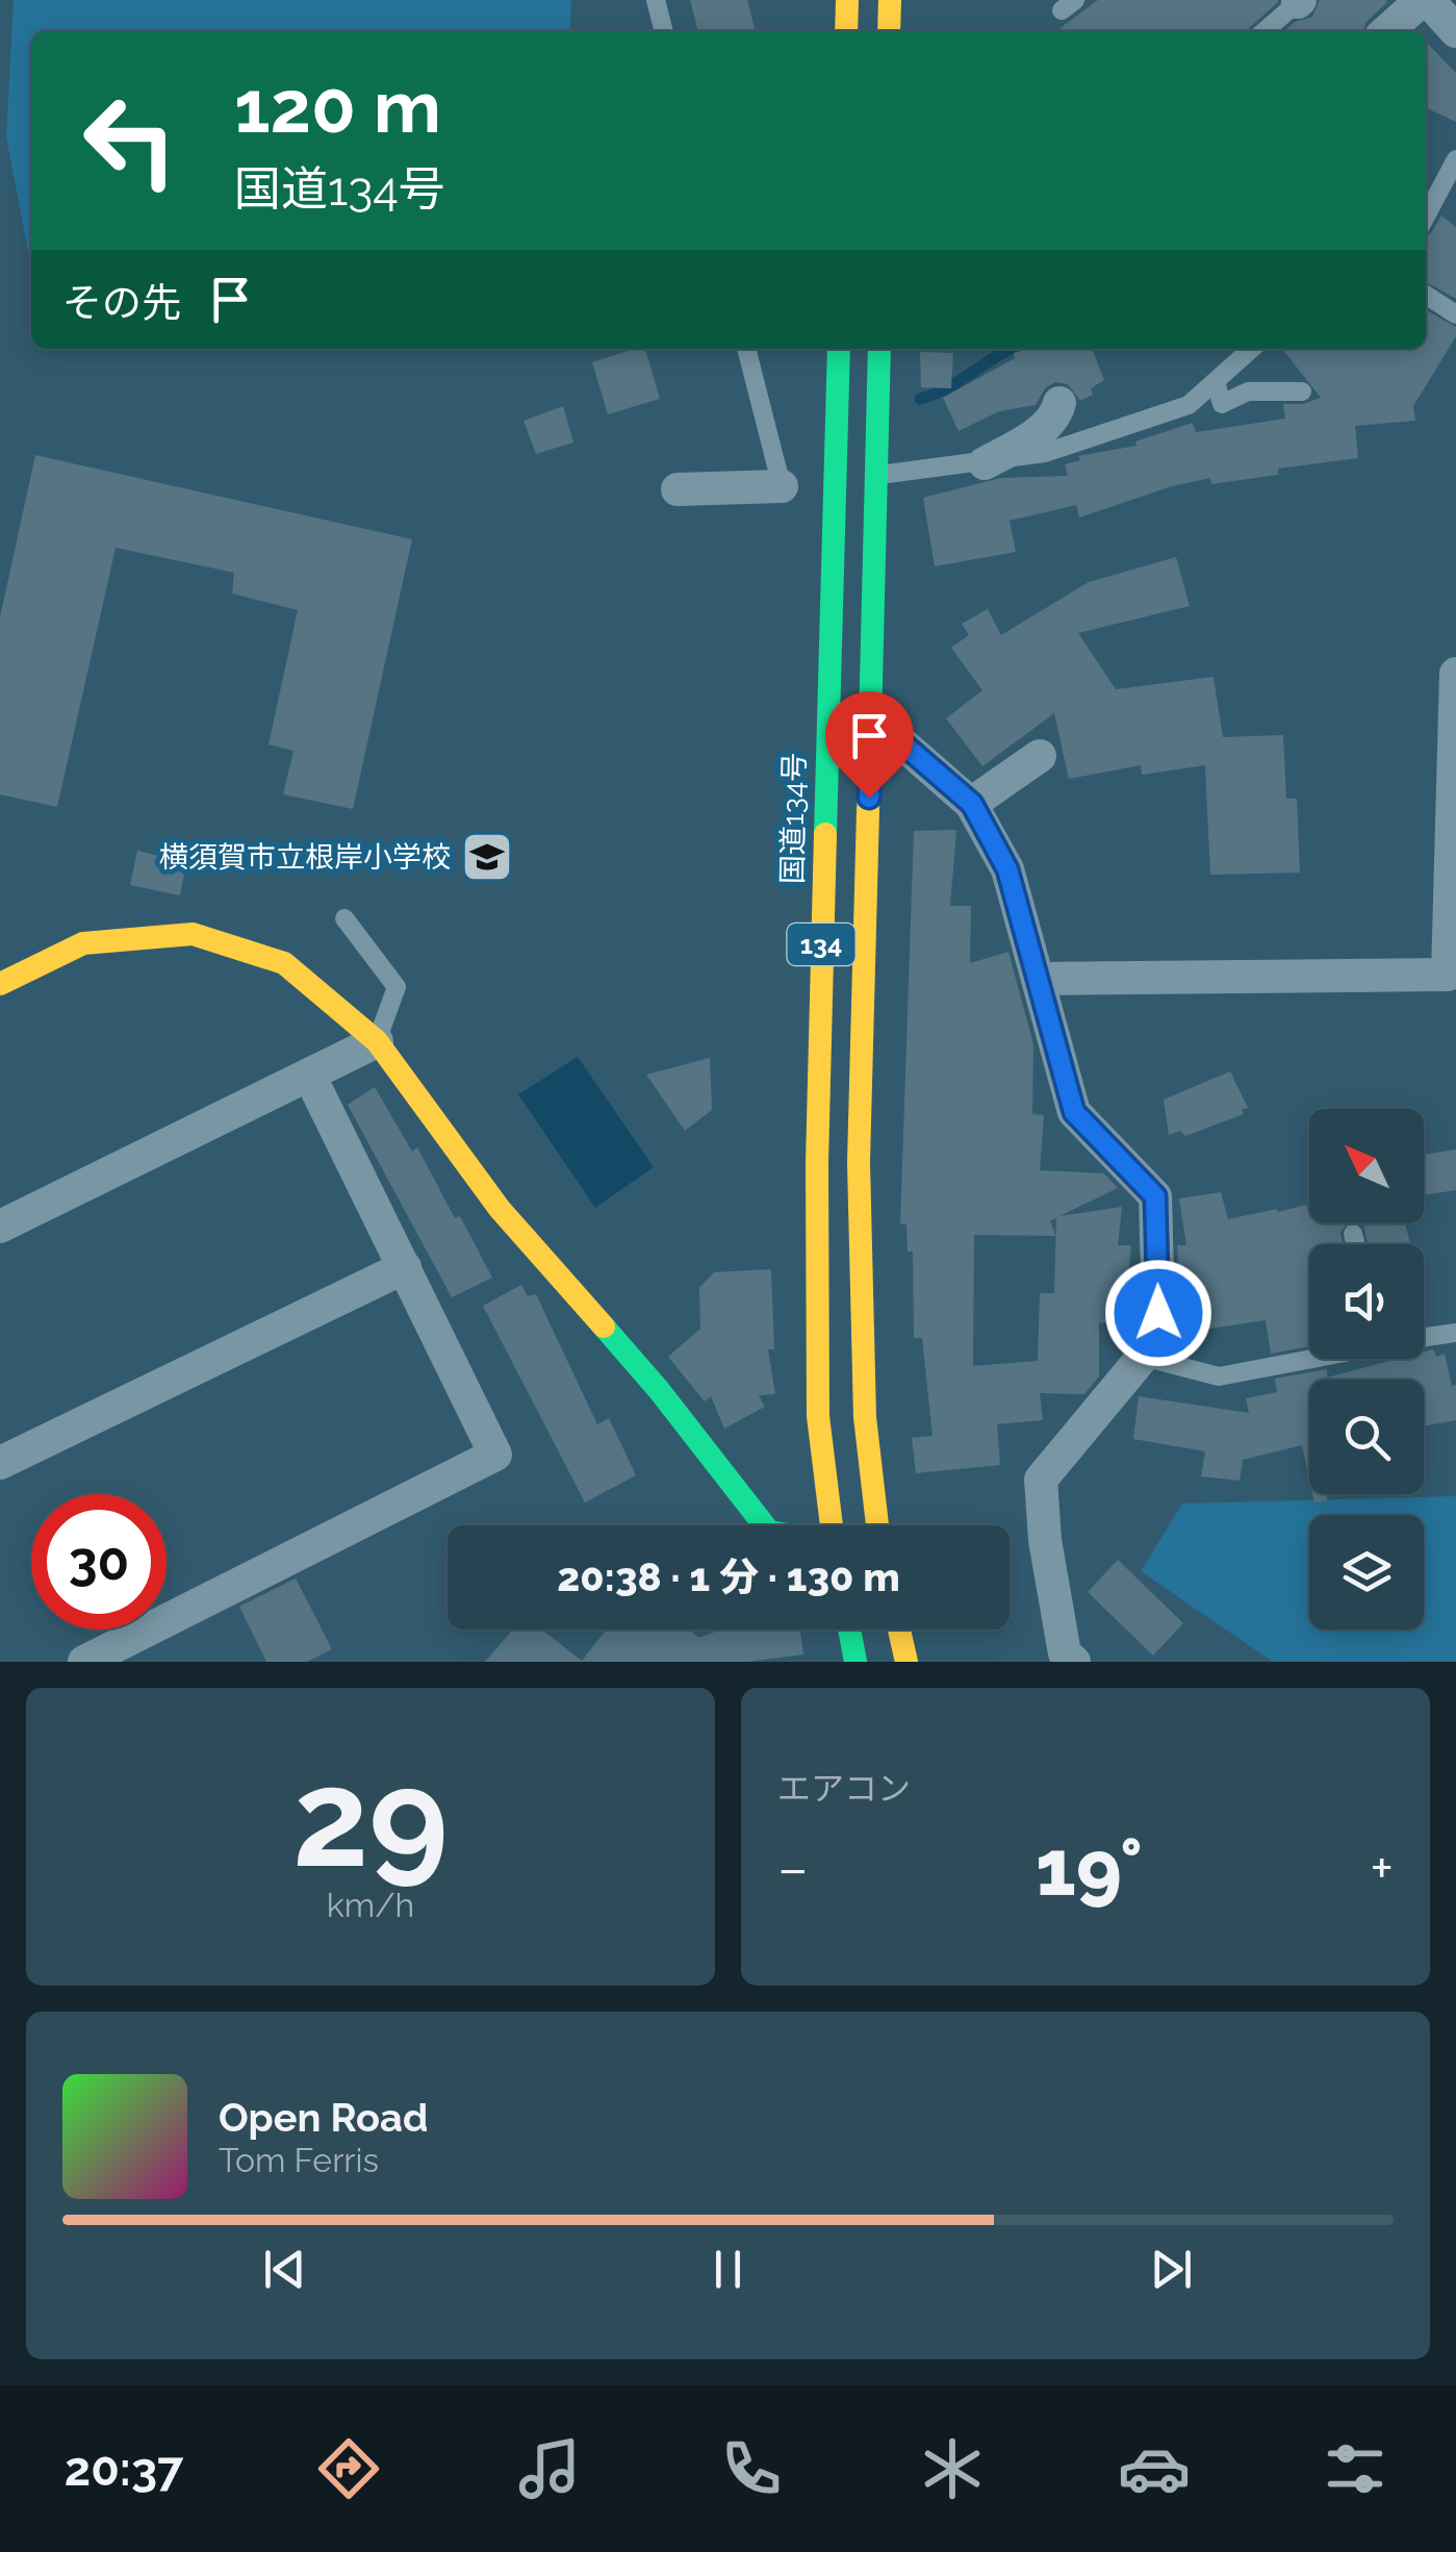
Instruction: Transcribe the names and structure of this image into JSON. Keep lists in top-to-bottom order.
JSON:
{
  "streets": {
    "main road": ["国道134号", "134"]
  },
  "places": {
    "school or university": ["横須賀市立根岸小学校"]
  },
  "north": "top left",
  "page": {
    "turn": ["120 m", "国道134号"],
    "then": "その先",
    "limit": "30",
    "trip": "20:38 · 1 分 · 130 m",
    "tile": [
      ["29", "km/h"],
      "エアコン"
    ],
    "heat": ["−", "19°", "+"],
    "song": ["Open Road", "Tom Ferris"],
    "tabs": "20:37"
  }
}
